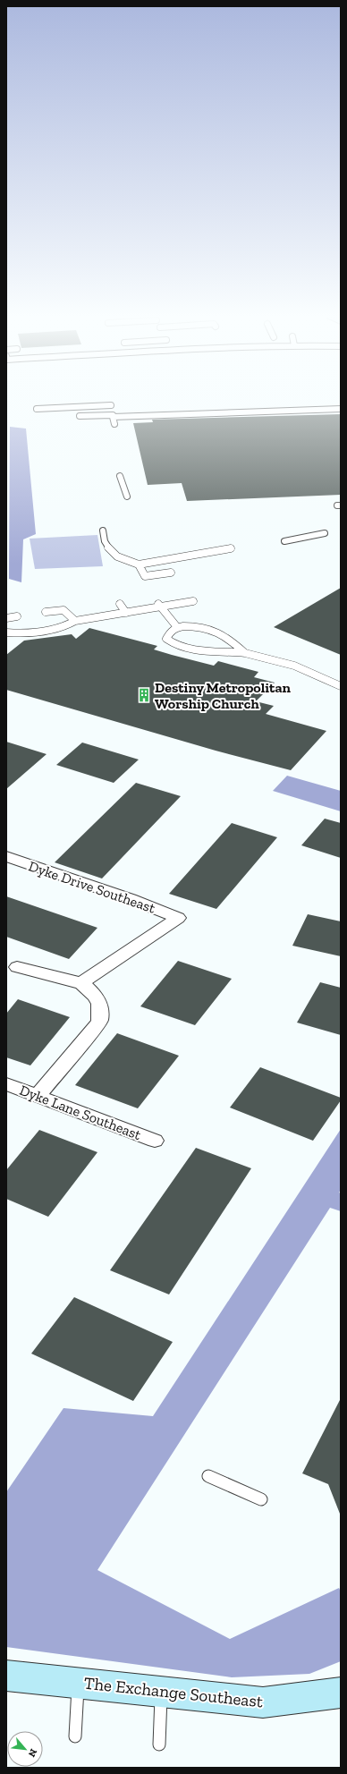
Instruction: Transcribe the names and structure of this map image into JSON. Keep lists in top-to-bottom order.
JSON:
{
  "streets": {
    "street": ["Dyke Drive Southeast", "Dyke Lane Southeast", "The Exchange Southeast"]
  },
  "places": {
    "building": ["Destiny Metropolitan Worship Church"]
  },
  "north": "bottom right"
}
